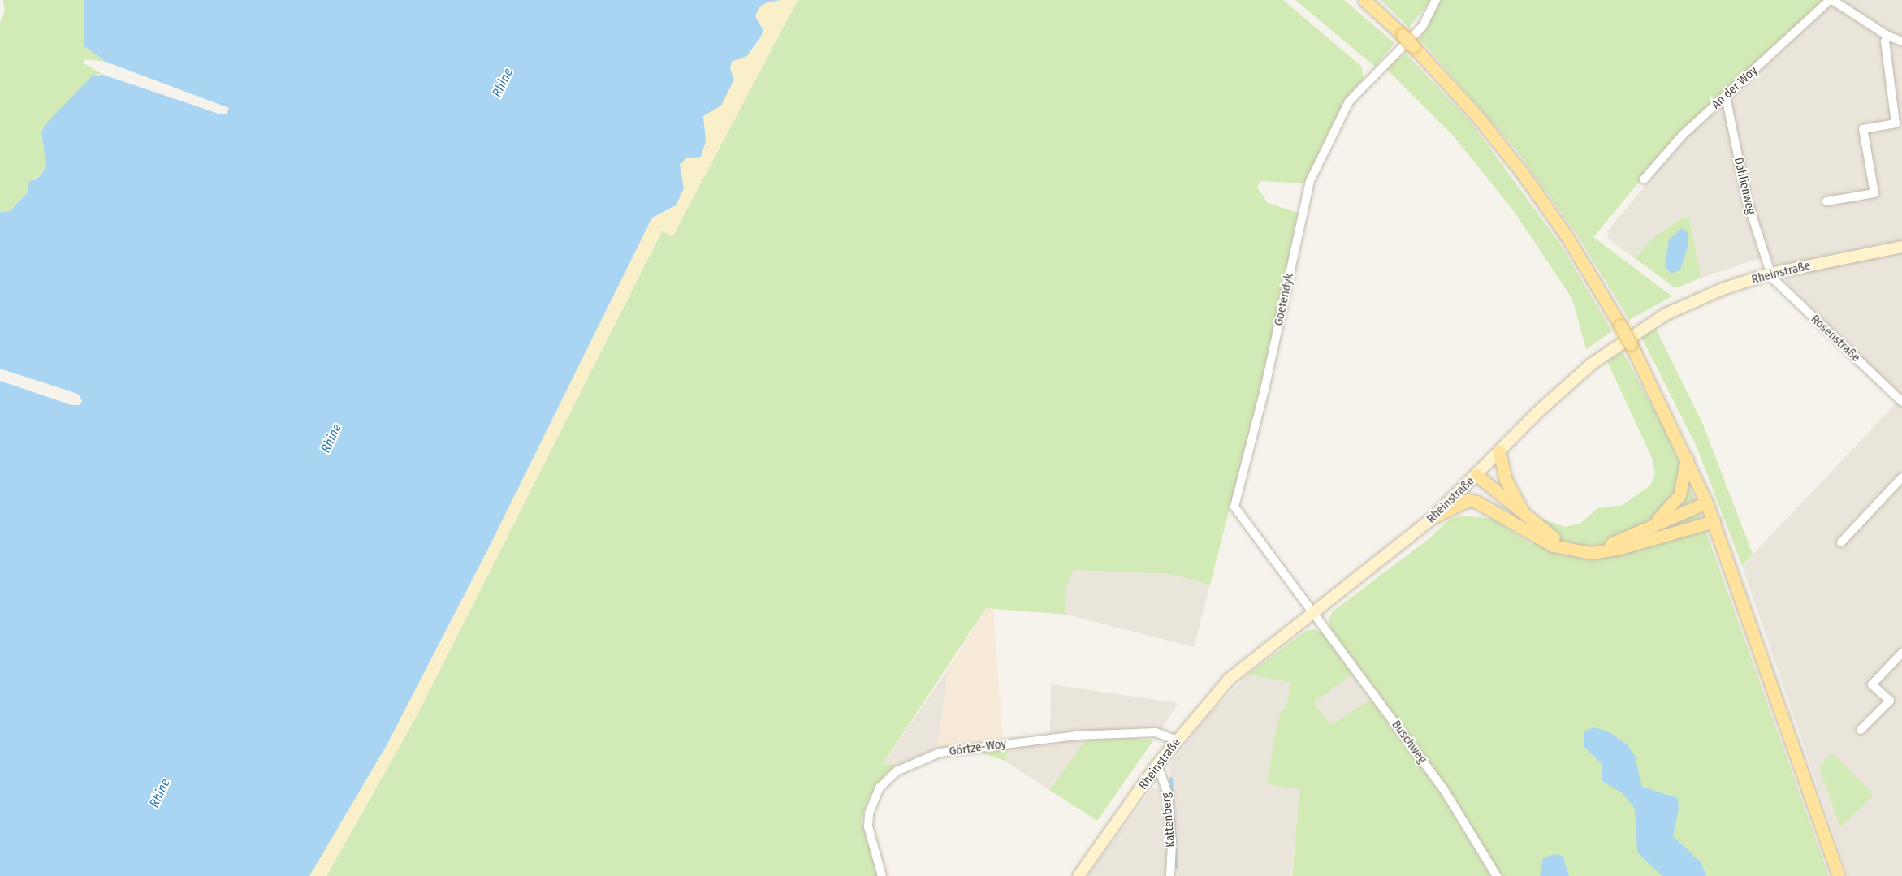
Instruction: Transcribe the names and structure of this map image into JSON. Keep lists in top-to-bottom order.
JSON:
{
  "streets": {
    "main road": ["Rheinstraße"],
    "street": [
      "An der Woy",
      "Dahlienweg",
      "Goetendyk",
      "Rosenstraße",
      "Buschweg",
      "Görtze-Woy",
      "Kattenberg"
    ]
  },
  "crossings": [
    ["An der Woy", "Dahlienweg"],
    ["Dahlienweg", "Rheinstraße"],
    ["Dahlienweg", "Rosenstraße"],
    ["Rheinstraße", "Goetendyk"],
    ["Rheinstraße", "Rosenstraße"],
    ["Rheinstraße", "Buschweg"],
    ["Rheinstraße", "Görtze-Woy"],
    ["Rheinstraße", "Kattenberg"],
    ["Goetendyk", "Buschweg"]
  ],
  "water": ["Rhine"]
}
